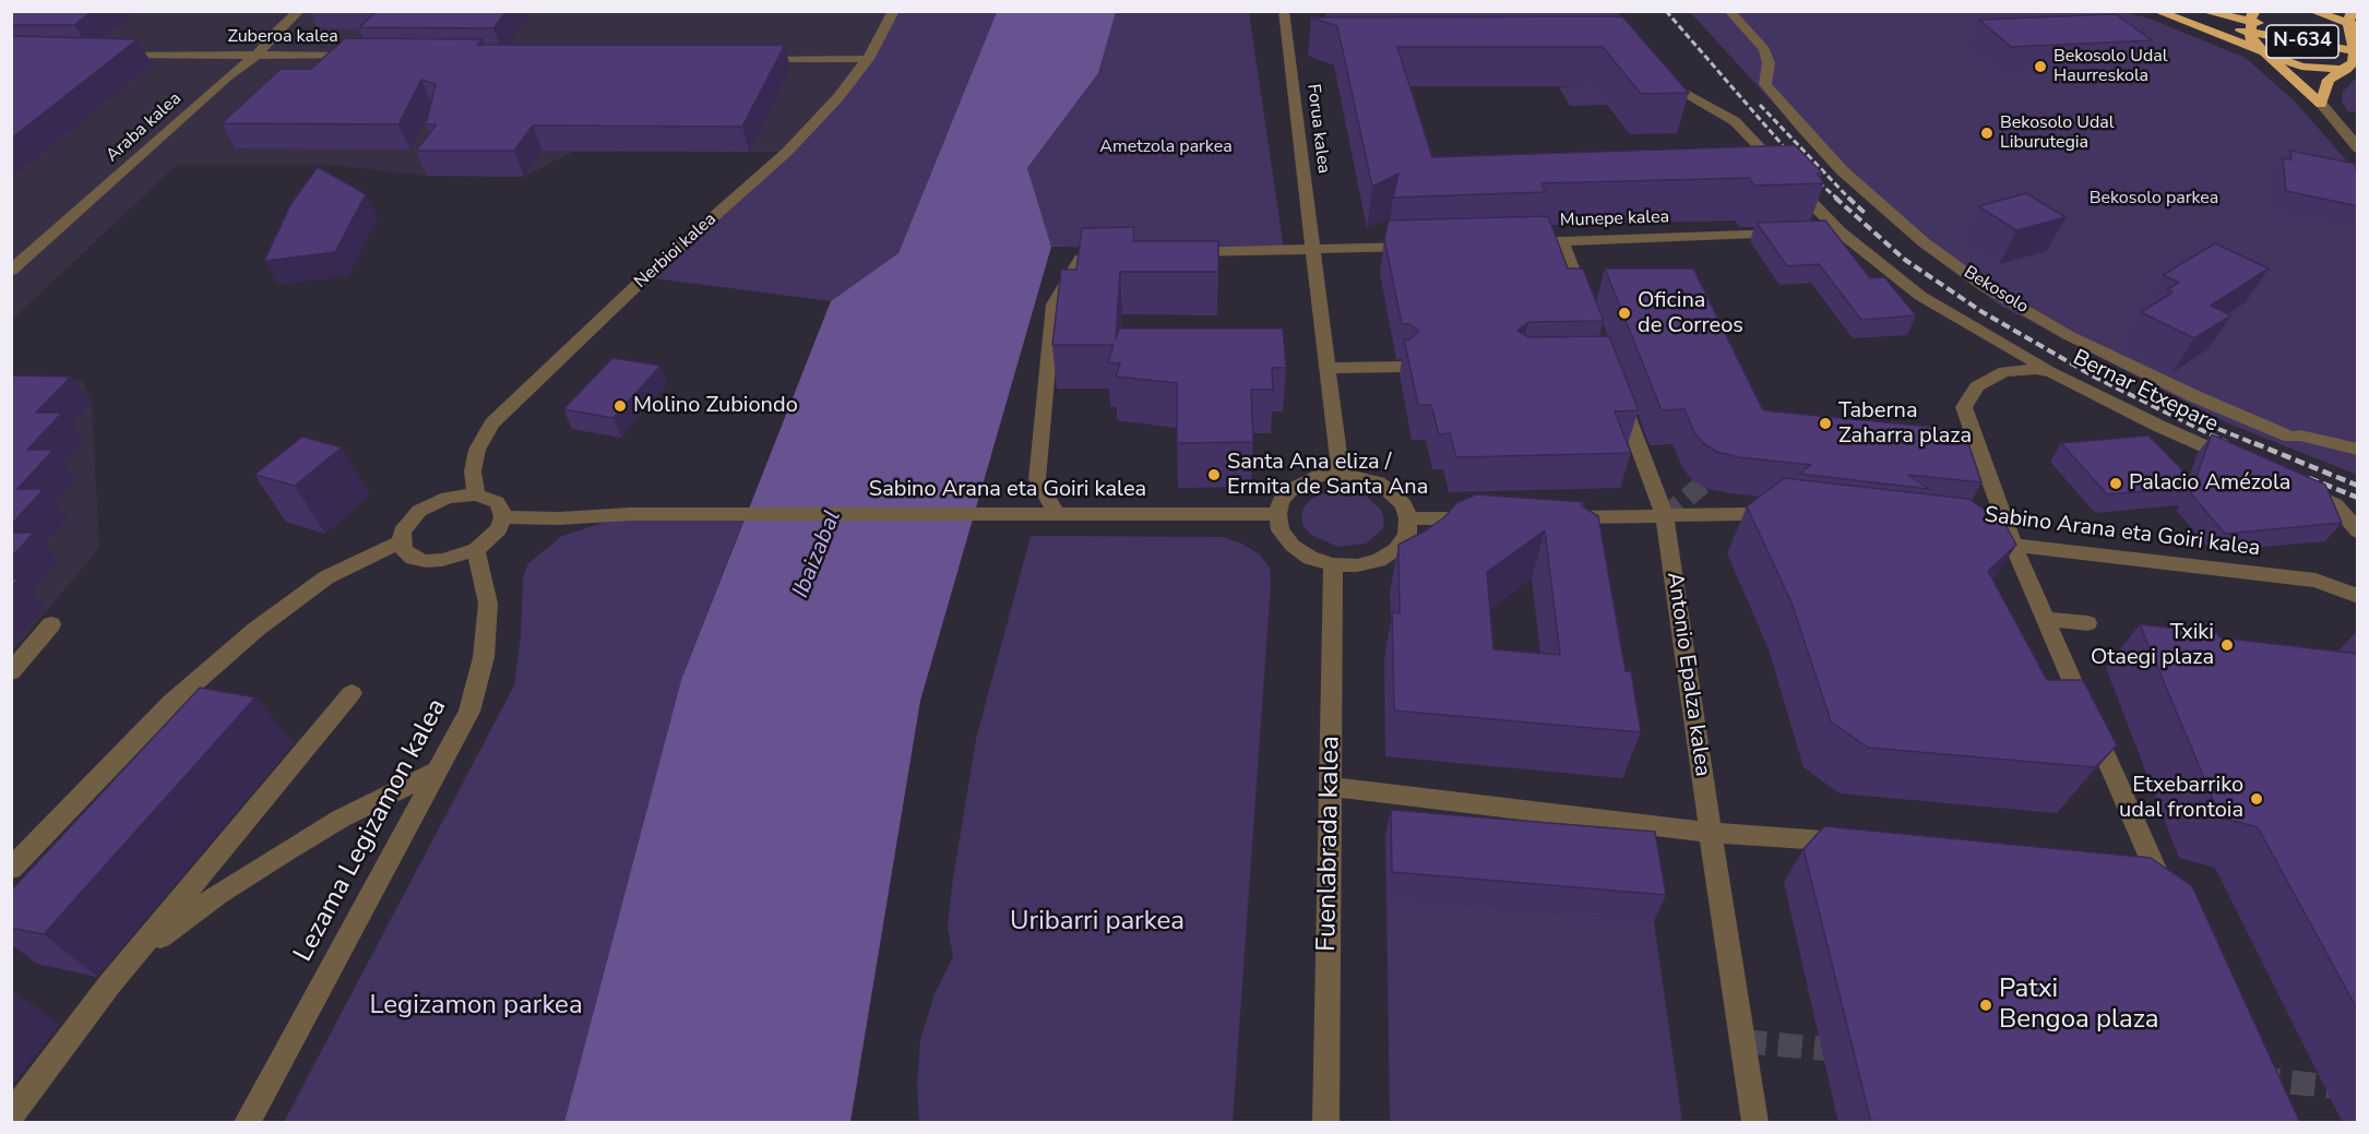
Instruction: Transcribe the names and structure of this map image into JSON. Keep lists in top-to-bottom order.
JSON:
{
  "streets": {
    "highway": ["N-634"],
    "street": [
      "Zuberoa kalea",
      "Araba kalea",
      "Forua kalea",
      "Munepe kalea",
      "Nerbioi kalea",
      "Bekosolo",
      "Bernar Etxepare",
      "Sabino Arana eta Goiri kalea",
      "Antonio Epalza kalea",
      "Lezama Legizamon kalea",
      "Fuenlabrada kalea"
    ]
  },
  "crossings": [
    ["Zuberoa kalea", "Araba kalea"],
    ["Forua kalea", "Sabino Arana eta Goiri kalea"],
    ["Forua kalea", "Fuenlabrada kalea"],
    ["Nerbioi kalea", "Sabino Arana eta Goiri kalea"],
    ["Nerbioi kalea", "Lezama Legizamon kalea"],
    ["Sabino Arana eta Goiri kalea", "Lezama Legizamon kalea"],
    ["Sabino Arana eta Goiri kalea", "Fuenlabrada kalea"]
  ],
  "water": ["Ibaizabal"],
  "parks": [
    "Ametzola parkea",
    "Bekosolo parkea",
    "Uribarri parkea",
    "Legizamon parkea"
  ],
  "places": [
    "Bekosolo Udal Haurreskola",
    "Bekosolo Udal Liburutegia",
    "Oficina de Correos",
    "Molino Zubiondo",
    "Taberna Zaharra plaza",
    "Santa Ana eliza / Ermita de Santa Ana",
    "Palacio Amézola",
    "Txiki Otaegi plaza",
    "Etxebarriko udal frontoia",
    "Patxi Bengoa plaza"
  ]
}
